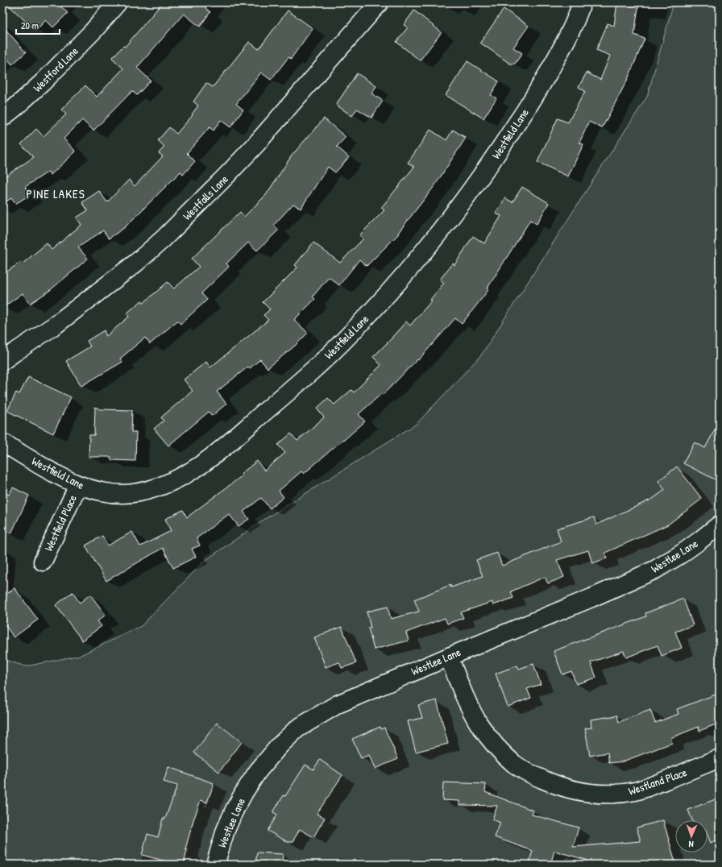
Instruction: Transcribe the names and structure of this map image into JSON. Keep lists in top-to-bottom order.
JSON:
{
  "streets": {
    "street": [
      "Westford Lane",
      "Westfield Lane",
      "Westfalls Lane",
      "Westfield Place",
      "Westlee Lane",
      "Westland Place"
    ]
  },
  "crossings": [
    ["Westfield Lane", "Westfield Place"],
    ["Westlee Lane", "Westland Place"]
  ],
  "districts": ["PINE LAKES"],
  "scale_bar": "20 m",
  "north": "bottom"
}
